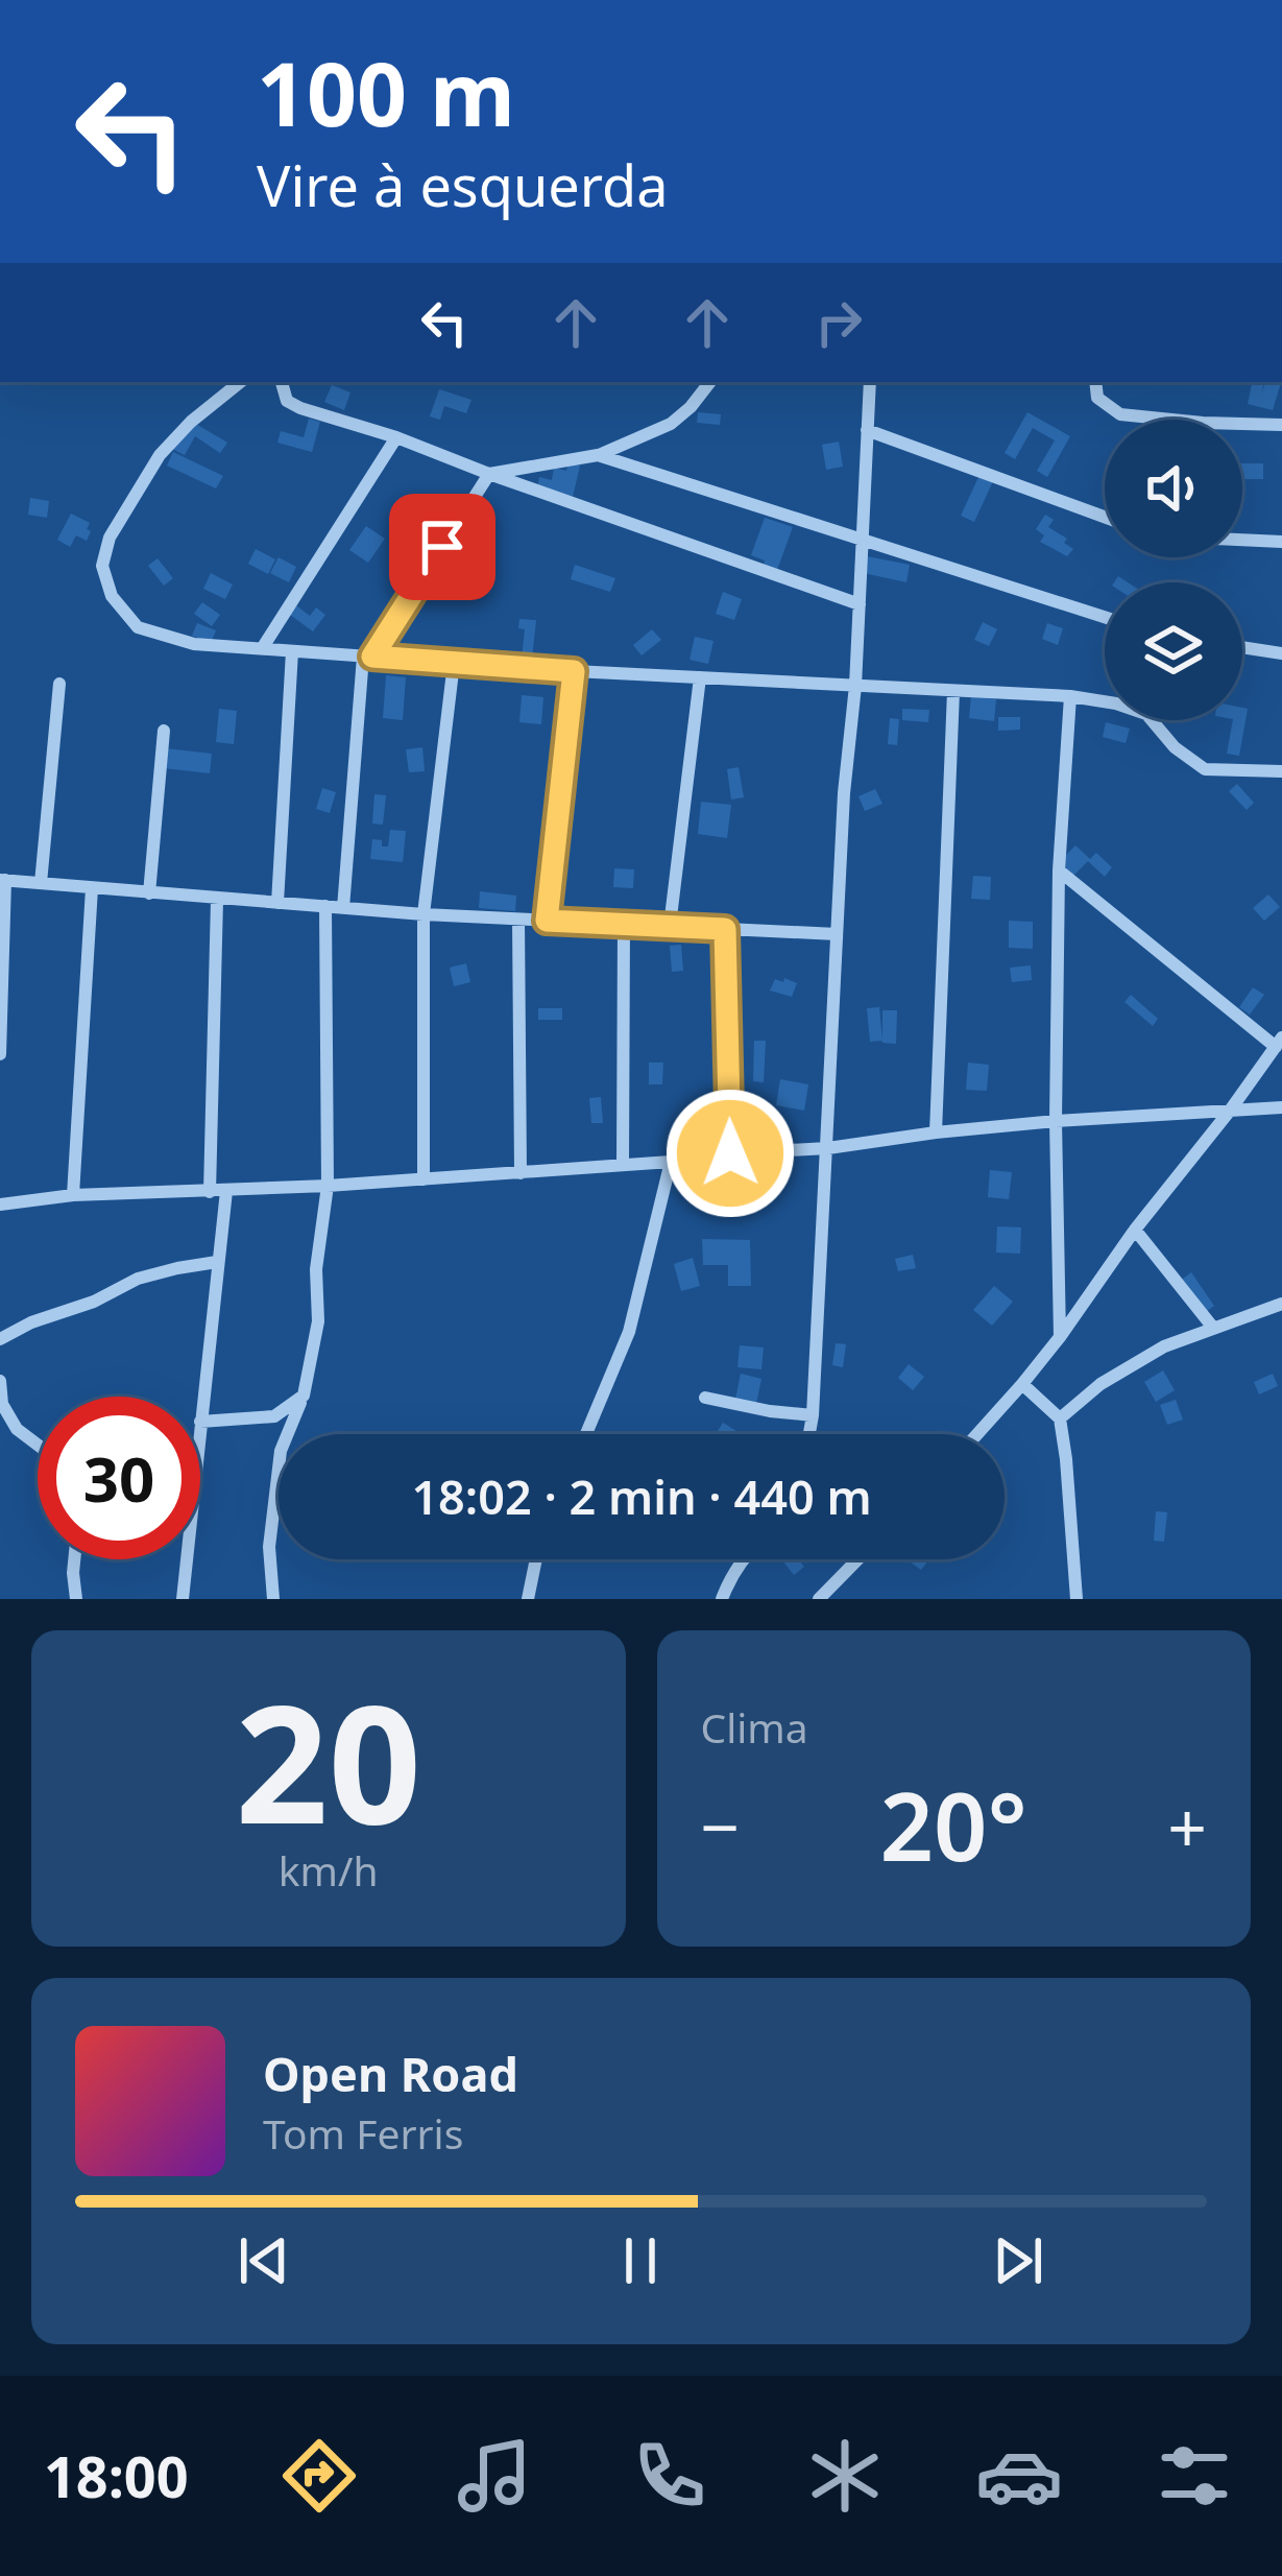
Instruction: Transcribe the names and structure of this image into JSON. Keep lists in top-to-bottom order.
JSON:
{
  "page": {
    "turn": ["100 m", "Vire à esquerda"],
    "limit": "30",
    "trip": "18:02 · 2 min · 440 m",
    "tile": [
      ["20", "km/h"],
      "Clima"
    ],
    "heat": ["−", "20°", "+"],
    "song": ["Open Road", "Tom Ferris"],
    "tabs": "18:00"
  }
}
